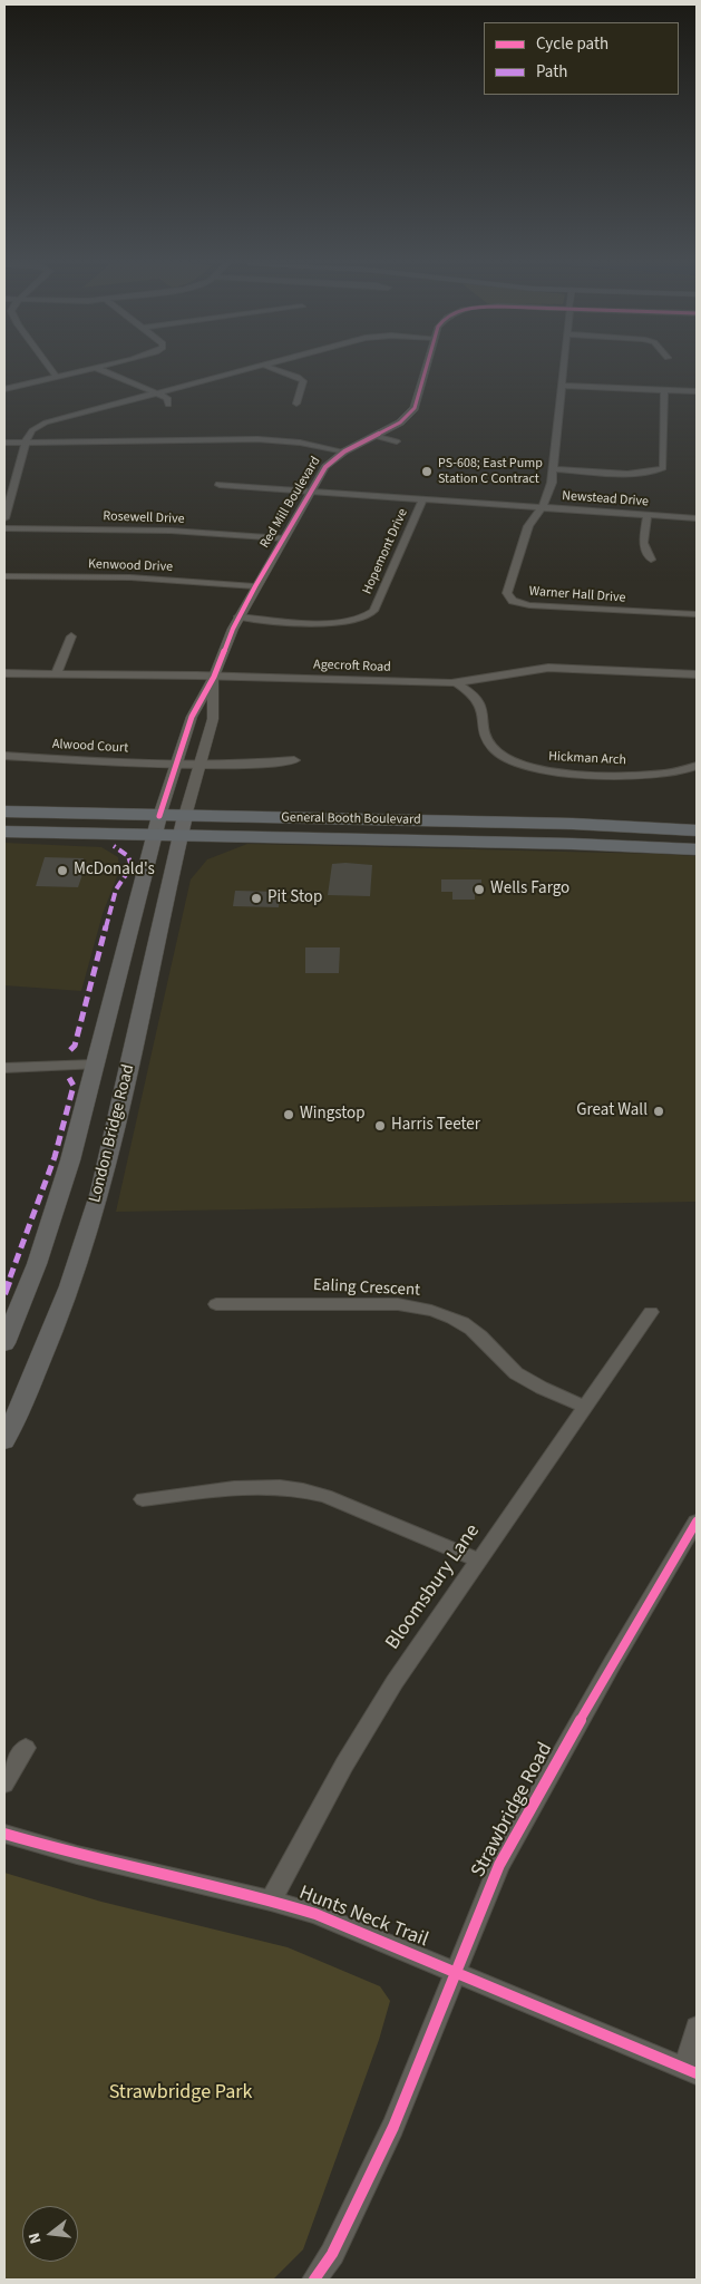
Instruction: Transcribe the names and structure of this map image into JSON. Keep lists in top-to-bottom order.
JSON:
{
  "streets": {
    "highway": ["General Booth Boulevard"],
    "main road": ["London Bridge Road"],
    "street": [
      "Newstead Drive",
      "Red Mill Boulevard",
      "Rosewell Drive",
      "Hopemont Drive",
      "Kenwood Drive",
      "Warner Hall Drive",
      "Agecroft Road",
      "Alwood Court",
      "Hickman Arch",
      "Ealing Crescent",
      "Bloomsbury Lane",
      "Strawbridge Road",
      "Hunts Neck Trail"
    ]
  },
  "crossings": [
    ["Newstead Drive", "Red Mill Boulevard"],
    ["Newstead Drive", "Hopemont Drive"],
    ["Newstead Drive", "Warner Hall Drive"],
    ["Red Mill Boulevard", "Rosewell Drive"],
    ["Red Mill Boulevard", "Hopemont Drive"],
    ["Red Mill Boulevard", "Kenwood Drive"],
    ["Red Mill Boulevard", "Agecroft Road"],
    ["Red Mill Boulevard", "Alwood Court"],
    ["Red Mill Boulevard", "General Booth Boulevard"],
    ["Red Mill Boulevard", "London Bridge Road"],
    ["Agecroft Road", "Hickman Arch"],
    ["General Booth Boulevard", "London Bridge Road"],
    ["Ealing Crescent", "Bloomsbury Lane"],
    ["Bloomsbury Lane", "Hunts Neck Trail"],
    ["Strawbridge Road", "Hunts Neck Trail"]
  ],
  "parks": ["Strawbridge Park"],
  "places": [
    "PS-608; East Pump Station C Contract",
    "McDonald's",
    "Wells Fargo",
    "Pit Stop",
    "Great Wall",
    "Wingstop",
    "Harris Teeter"
  ],
  "legend": ["Cycle path", "Path"],
  "north": "left"
}
